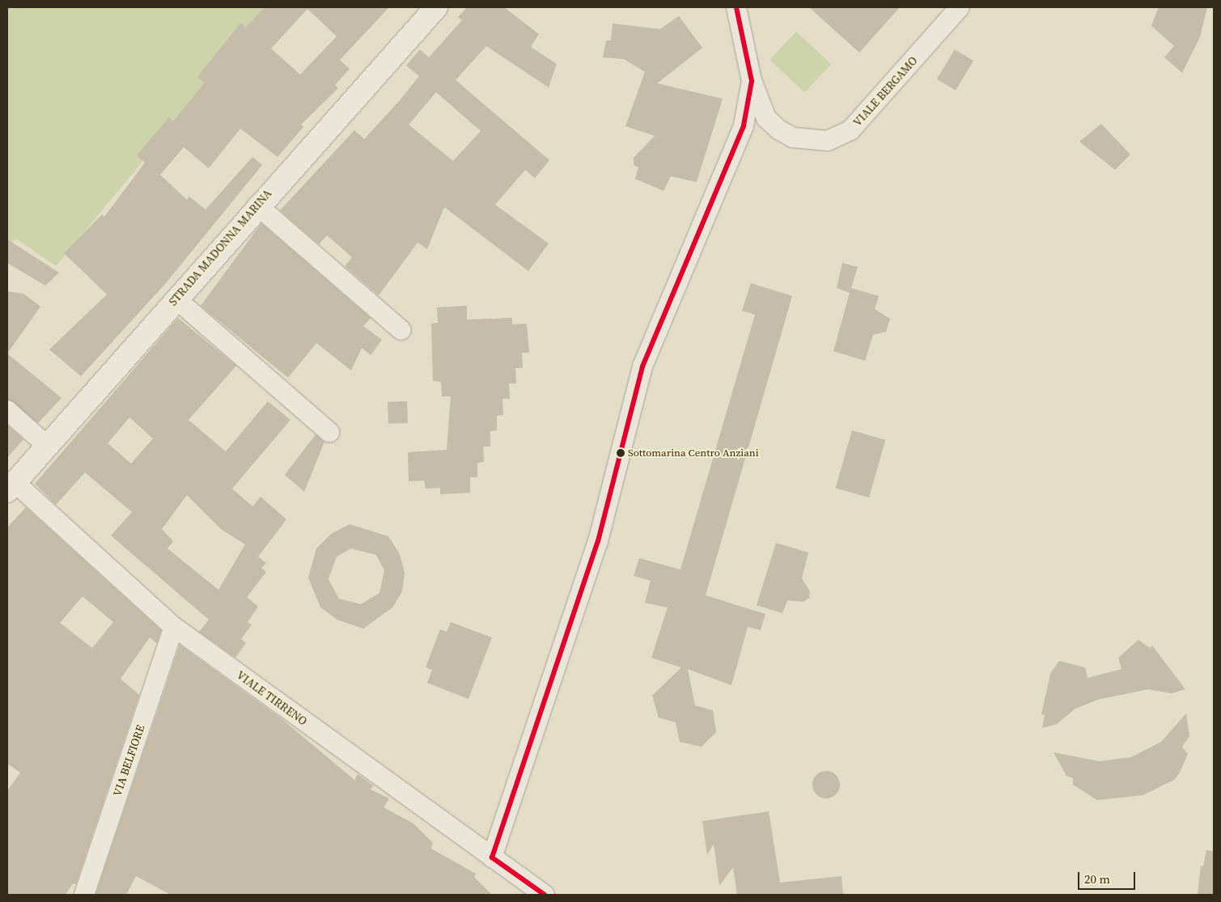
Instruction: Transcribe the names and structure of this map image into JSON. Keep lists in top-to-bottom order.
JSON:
{
  "streets": {
    "street": [
      "VIALE BERGAMO",
      "STRADA MADONNA MARINA",
      "VIALE TIRRENO",
      "VIA BELFIORE"
    ]
  },
  "crossings": [
    ["STRADA MADONNA MARINA", "VIALE TIRRENO"],
    ["VIALE TIRRENO", "VIA BELFIORE"]
  ],
  "places": ["Sottomarina Centro Anziani"],
  "scale_bar": "20 m"
}
